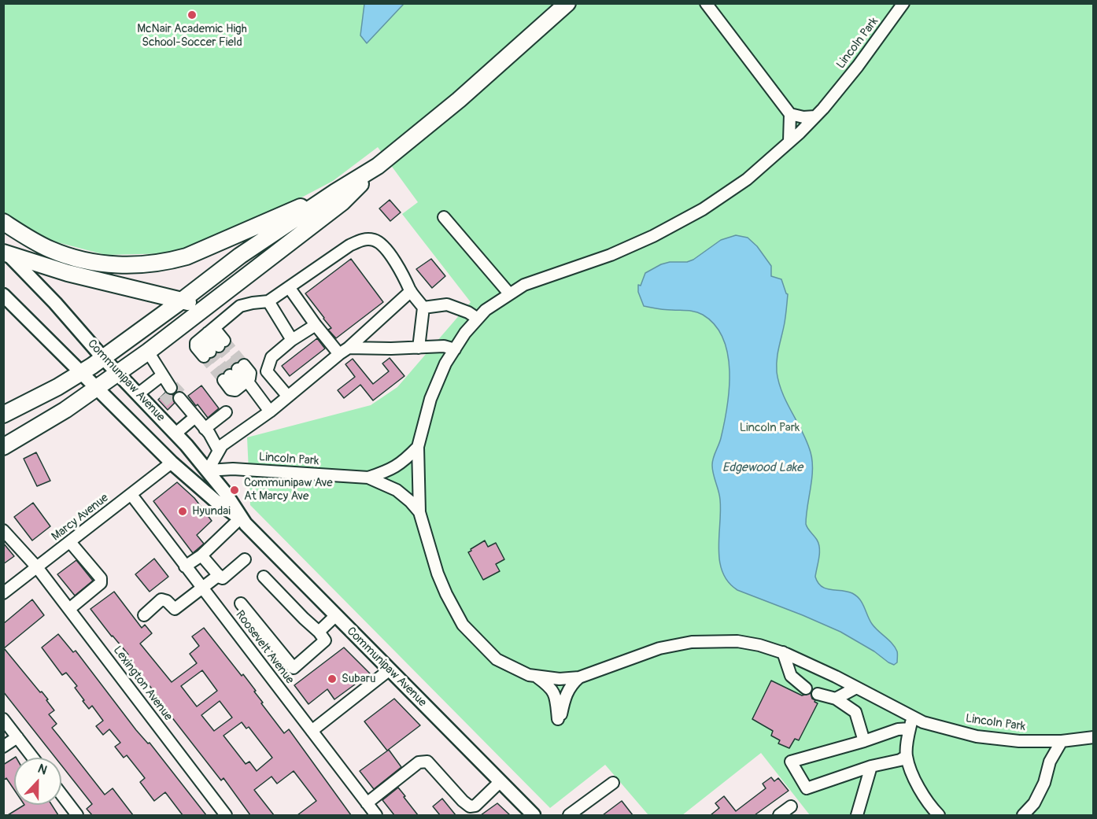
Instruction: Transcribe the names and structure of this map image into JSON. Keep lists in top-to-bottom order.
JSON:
{
  "streets": {
    "main road": ["Communipaw Avenue"],
    "street": [
      "Lincoln Park",
      "Marcy Avenue",
      "Roosevelt Avenue",
      "Lexington Avenue"
    ]
  },
  "crossings": [
    ["Lincoln Park", "Communipaw Avenue"],
    ["Communipaw Avenue", "Marcy Avenue"],
    ["Marcy Avenue", "Roosevelt Avenue"],
    ["Marcy Avenue", "Lexington Avenue"]
  ],
  "water": ["Edgewood Lake"],
  "parks": ["Lincoln Park"],
  "places": [
    "McNair Academic High School-Soccer Field",
    "Communipaw Ave At Marcy Ave",
    "Hyundai",
    "Subaru"
  ],
  "north": "top"
}
